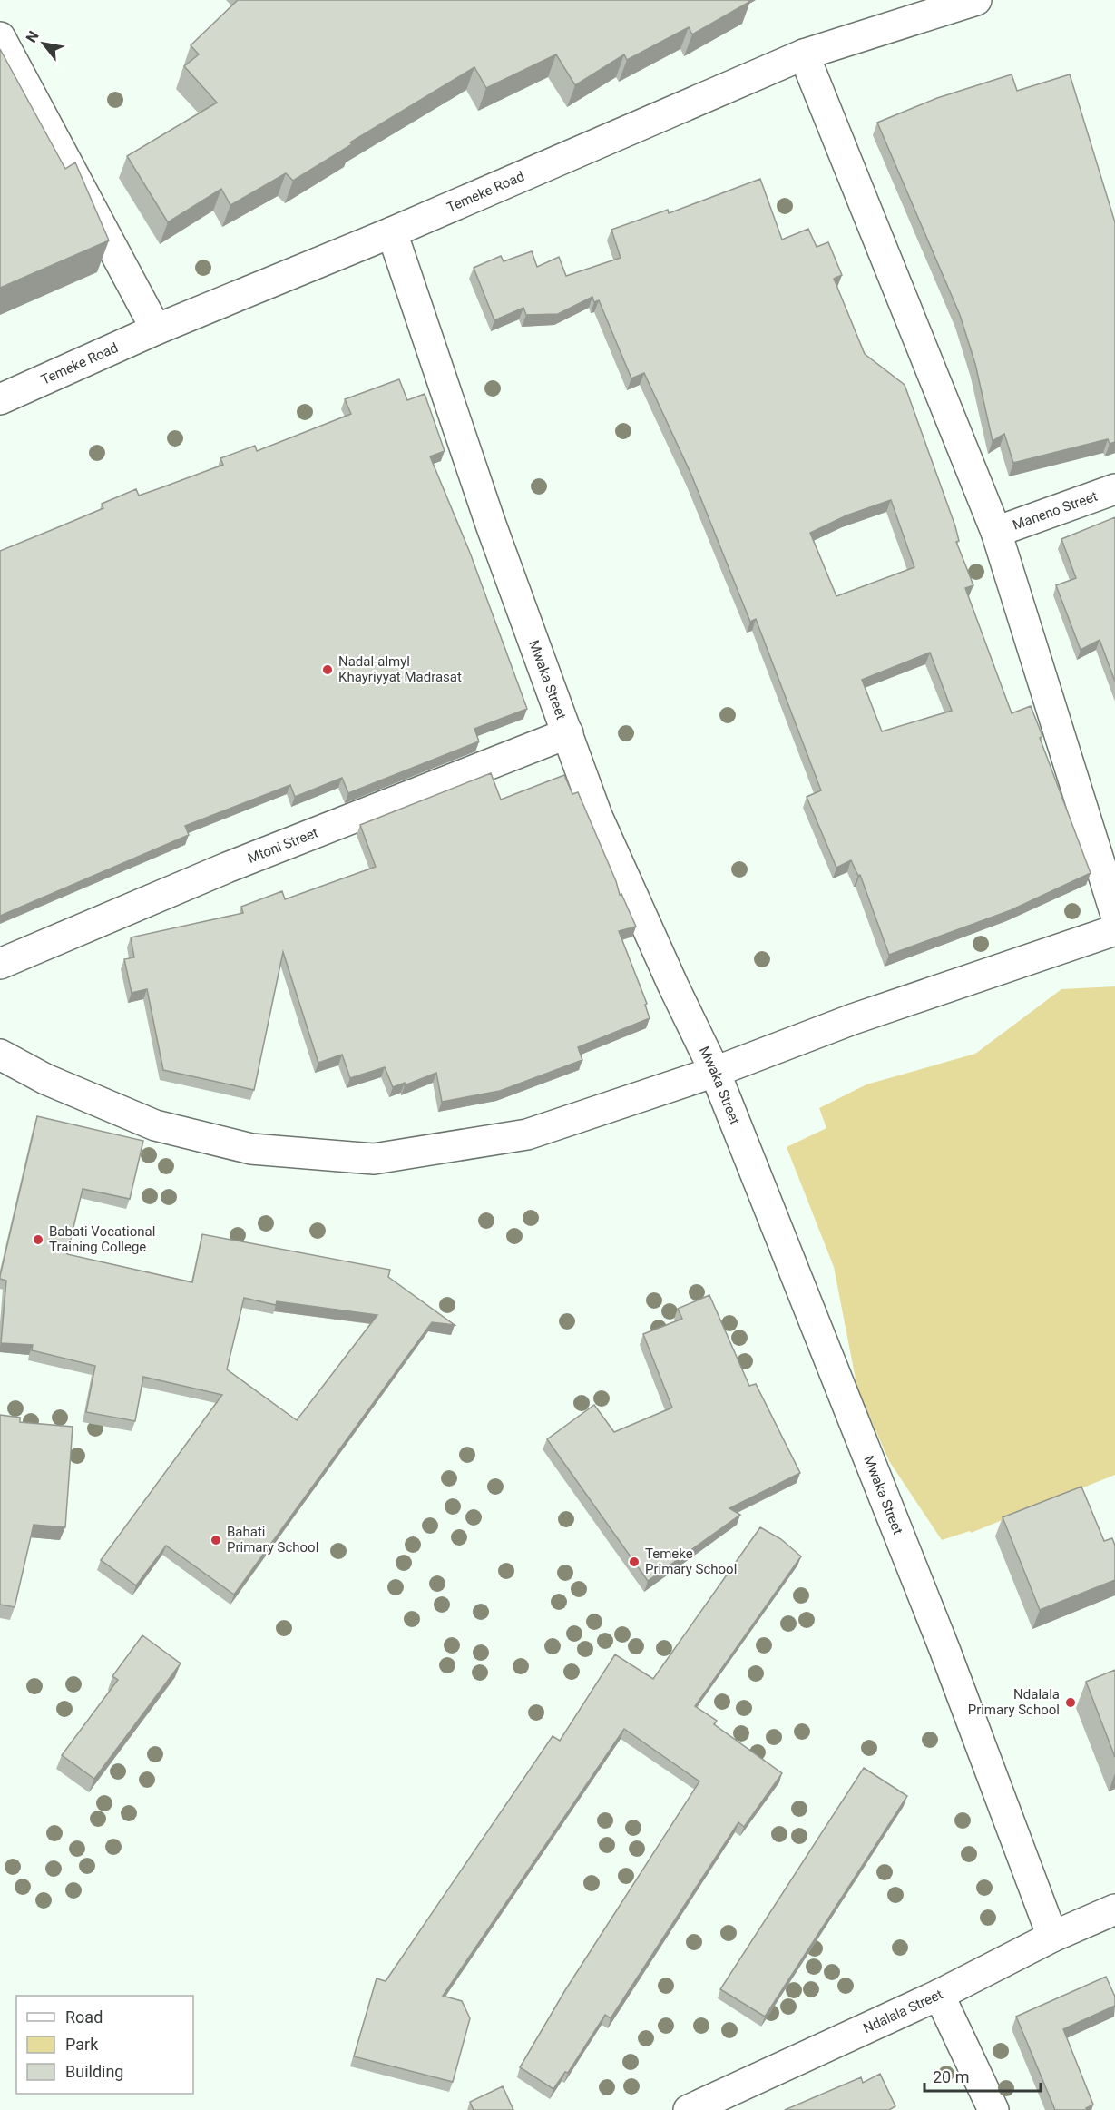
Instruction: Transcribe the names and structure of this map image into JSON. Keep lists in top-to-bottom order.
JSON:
{
  "streets": {
    "street": [
      "Temeke Road",
      "Maneno Street",
      "Mwaka Street",
      "Mtoni Street",
      "Ndalala Street"
    ]
  },
  "crossings": [
    ["Temeke Road", "Mwaka Street"],
    ["Mwaka Street", "Mtoni Street"],
    ["Mwaka Street", "Ndalala Street"]
  ],
  "places": [
    "Nadal-almyl Khayriyyat Madrasat",
    "Babati Vocational Training College",
    "Bahati Primary School",
    "Temeke Primary School",
    "Ndalala Primary School"
  ],
  "legend": ["Road", "Park", "Building"],
  "scale_bar": "20 m",
  "north": "top left"
}
